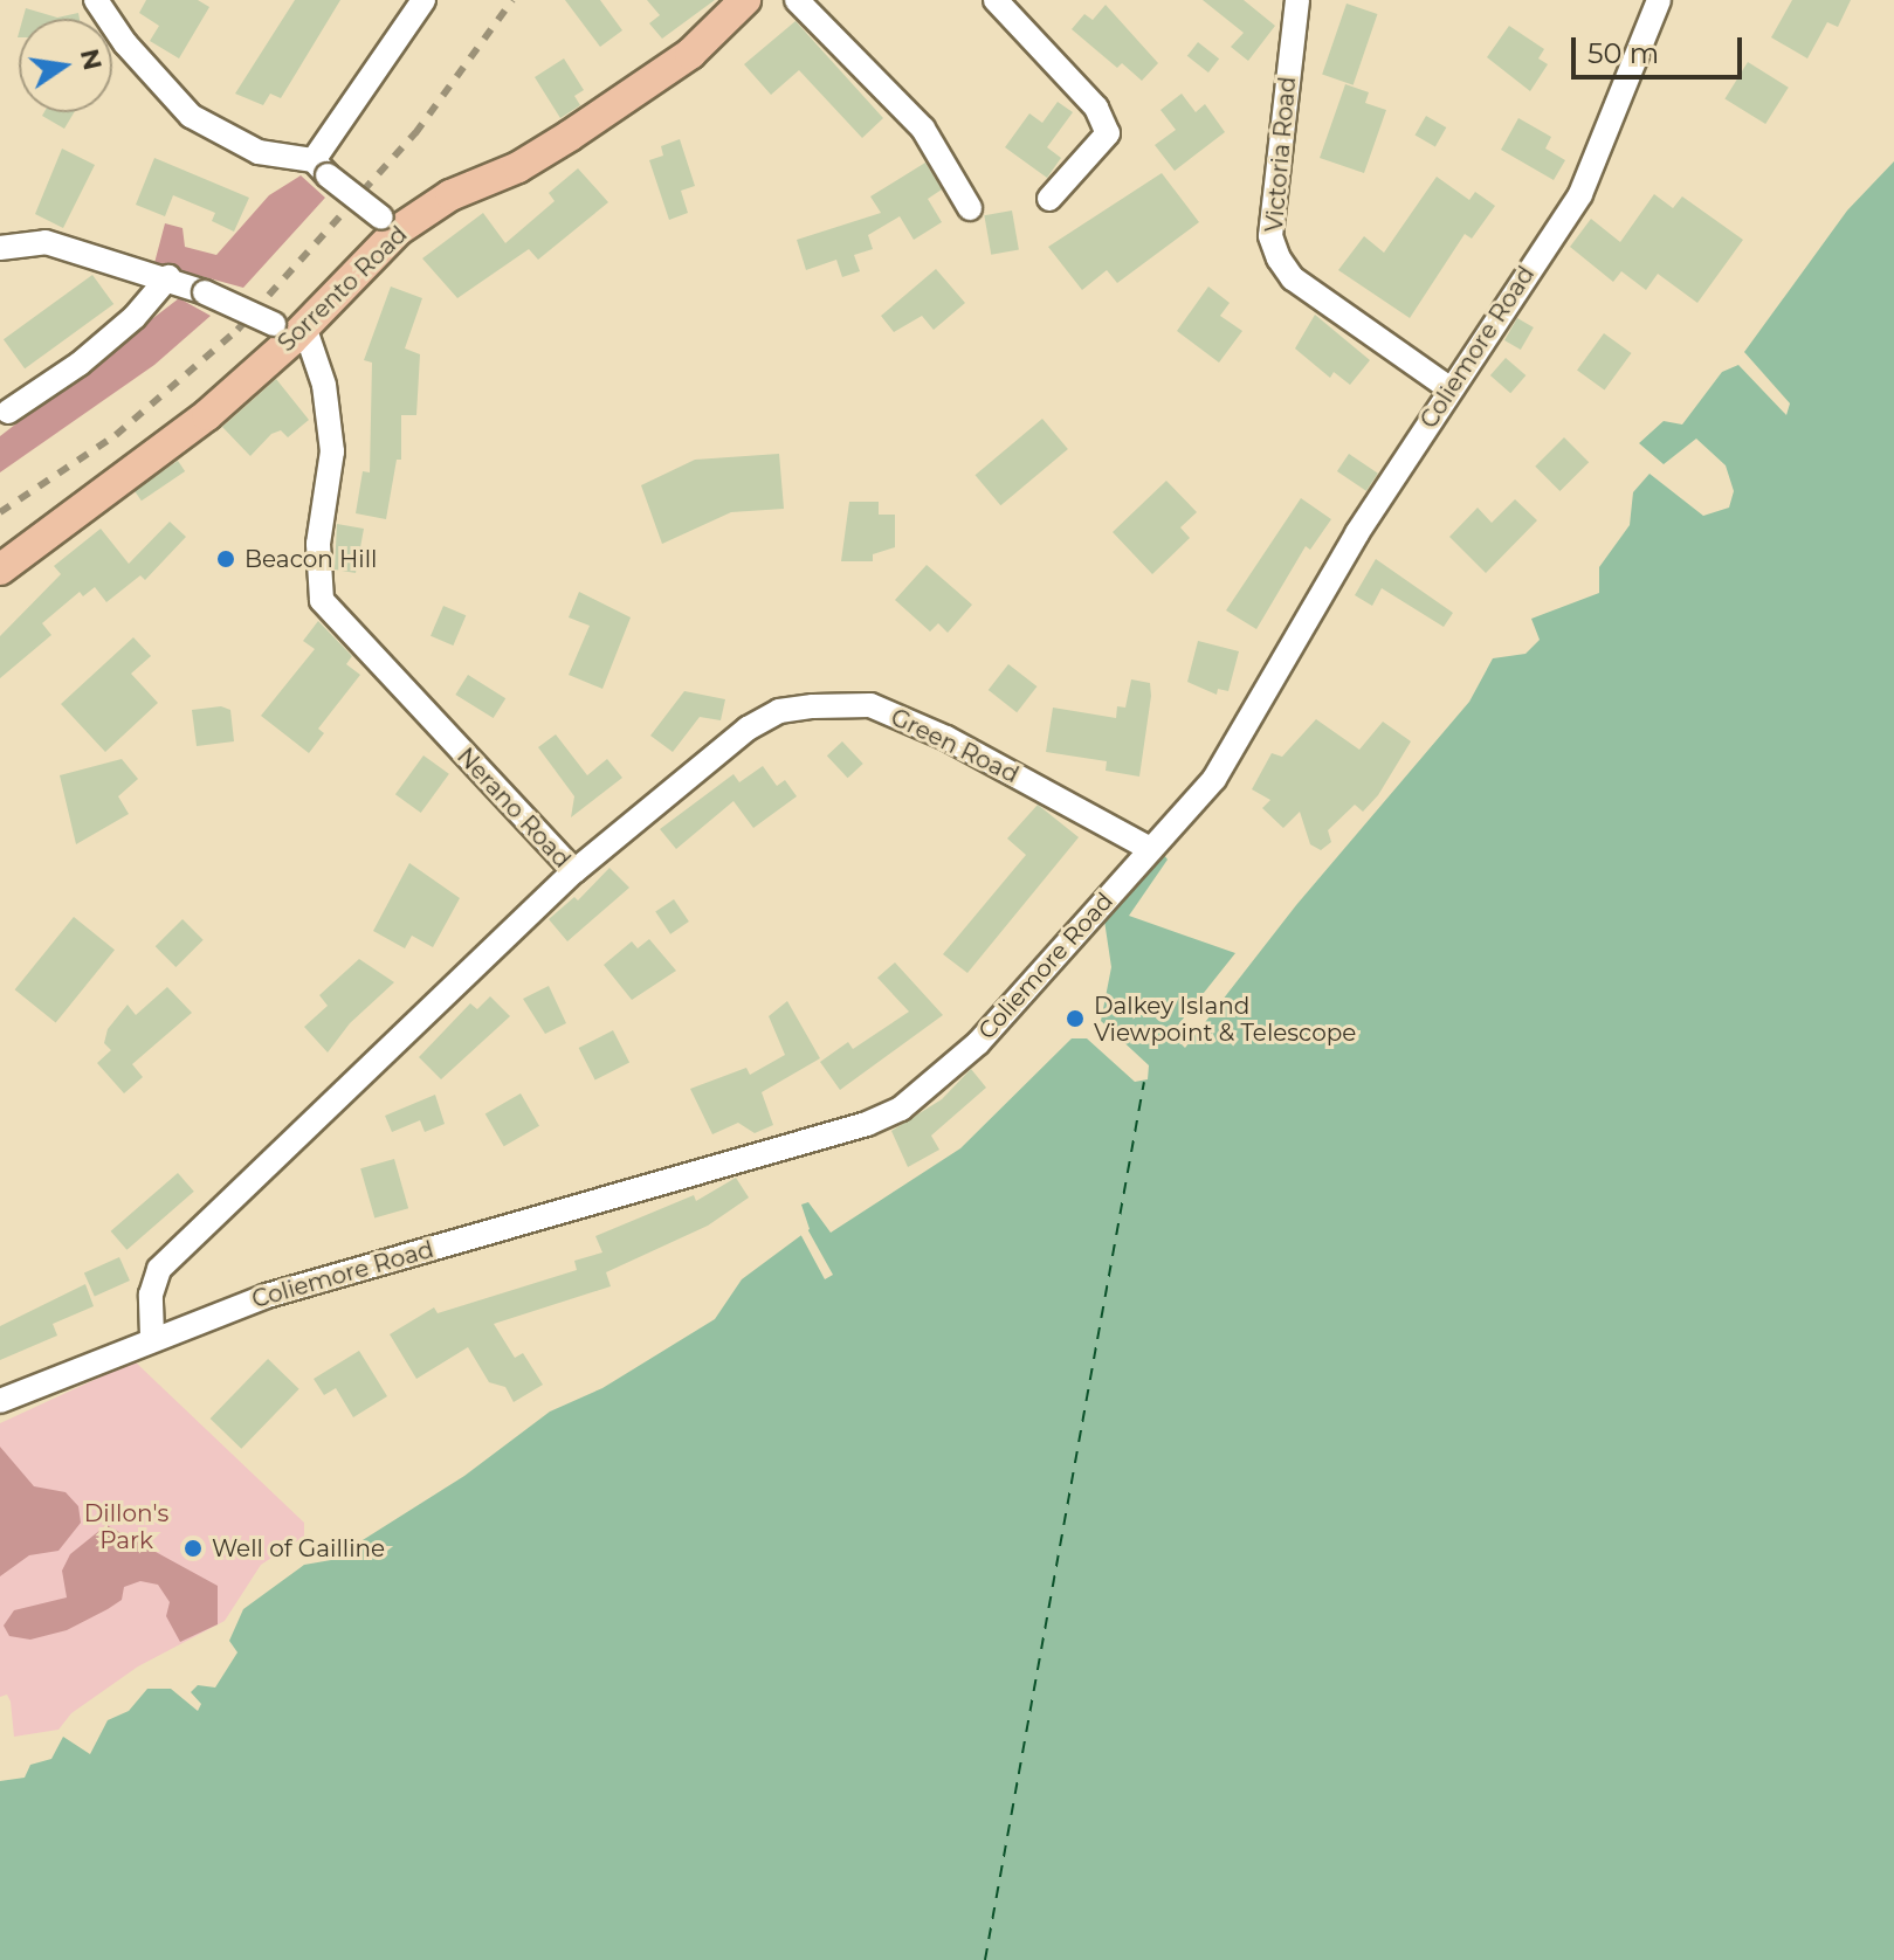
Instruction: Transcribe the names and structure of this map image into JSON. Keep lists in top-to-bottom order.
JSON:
{
  "streets": {
    "main road": ["Sorrento Road"],
    "street": [
      "Victoria Road",
      "Coliemore Road",
      "Green Road",
      "Nerano Road"
    ]
  },
  "crossings": [
    ["Victoria Road", "Coliemore Road"],
    ["Sorrento Road", "Nerano Road"],
    ["Coliemore Road", "Green Road"],
    ["Coliemore Road", "Nerano Road"],
    ["Green Road", "Nerano Road"]
  ],
  "parks": ["Dillon's Park"],
  "places": ["Beacon Hill", "Dalkey Island Viewpoint & Telescope", "Well of Gailline"],
  "scale_bar": "50 m",
  "north": "right"
}
